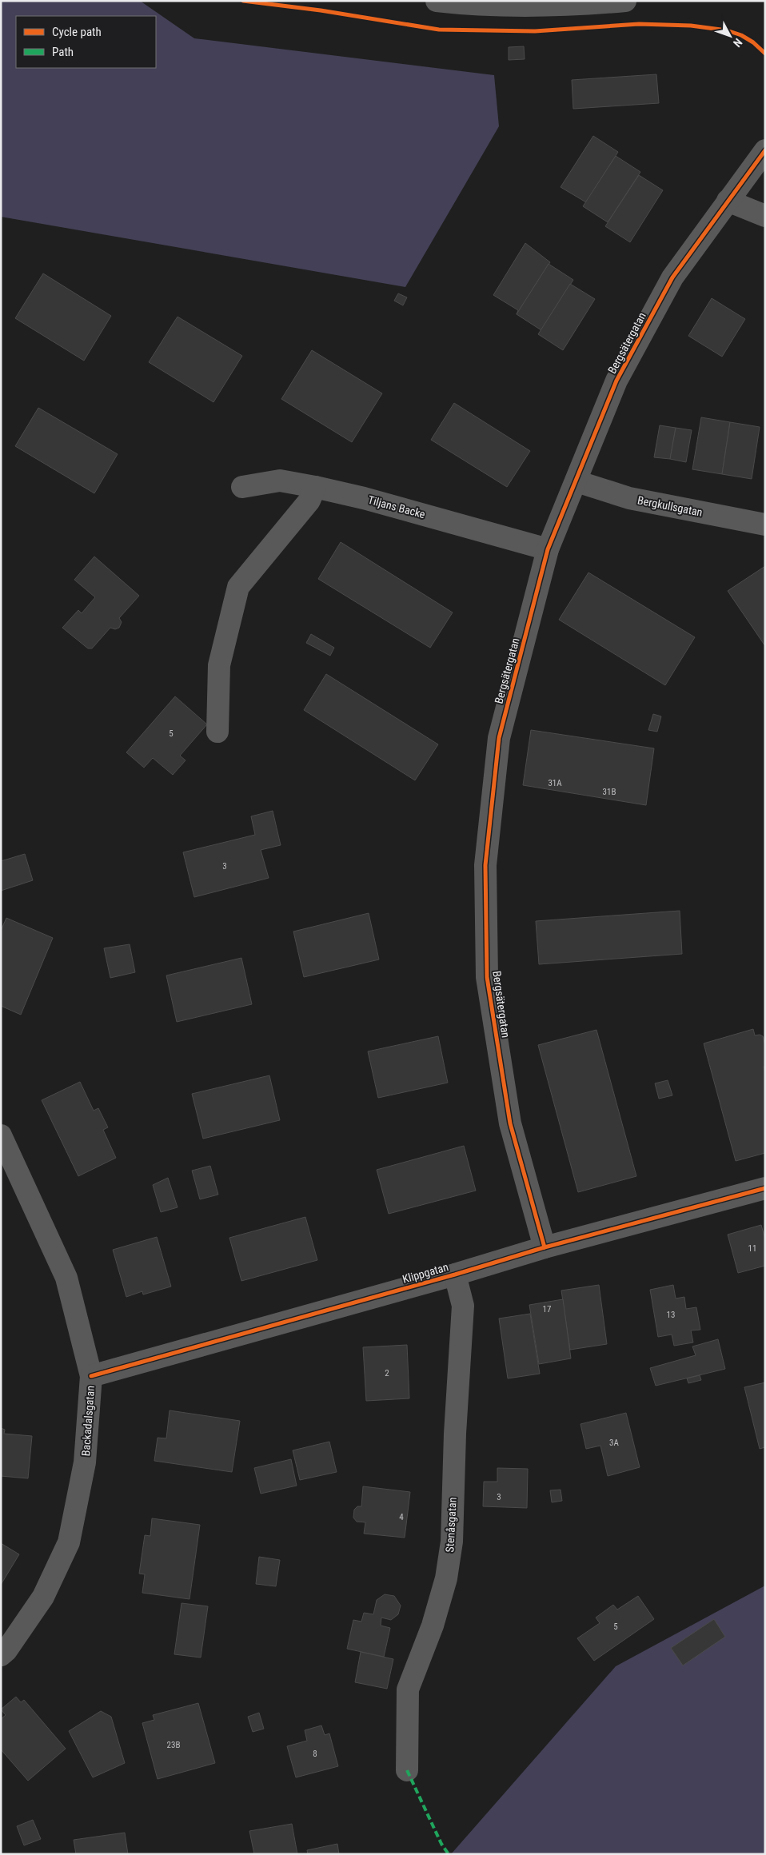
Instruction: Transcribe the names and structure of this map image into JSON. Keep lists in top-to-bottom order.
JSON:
{
  "streets": {
    "street": [
      "Bergsätergatan",
      "Bergkullsgatan",
      "Tiljans Backe",
      "Klippgatan",
      "Backadalsgatan",
      "Stenåsgatan"
    ]
  },
  "crossings": [
    ["Bergsätergatan", "Bergkullsgatan"],
    ["Bergsätergatan", "Tiljans Backe"],
    ["Bergsätergatan", "Klippgatan"],
    ["Klippgatan", "Backadalsgatan"],
    ["Klippgatan", "Stenåsgatan"]
  ],
  "house_numbers": [
    "5",
    "31A",
    "31B",
    "3",
    "11",
    "17",
    "13",
    "2",
    "3A",
    "3",
    "4",
    "5",
    "23B",
    "8"
  ],
  "legend": ["Cycle path", "Path"],
  "north": "bottom right"
}
